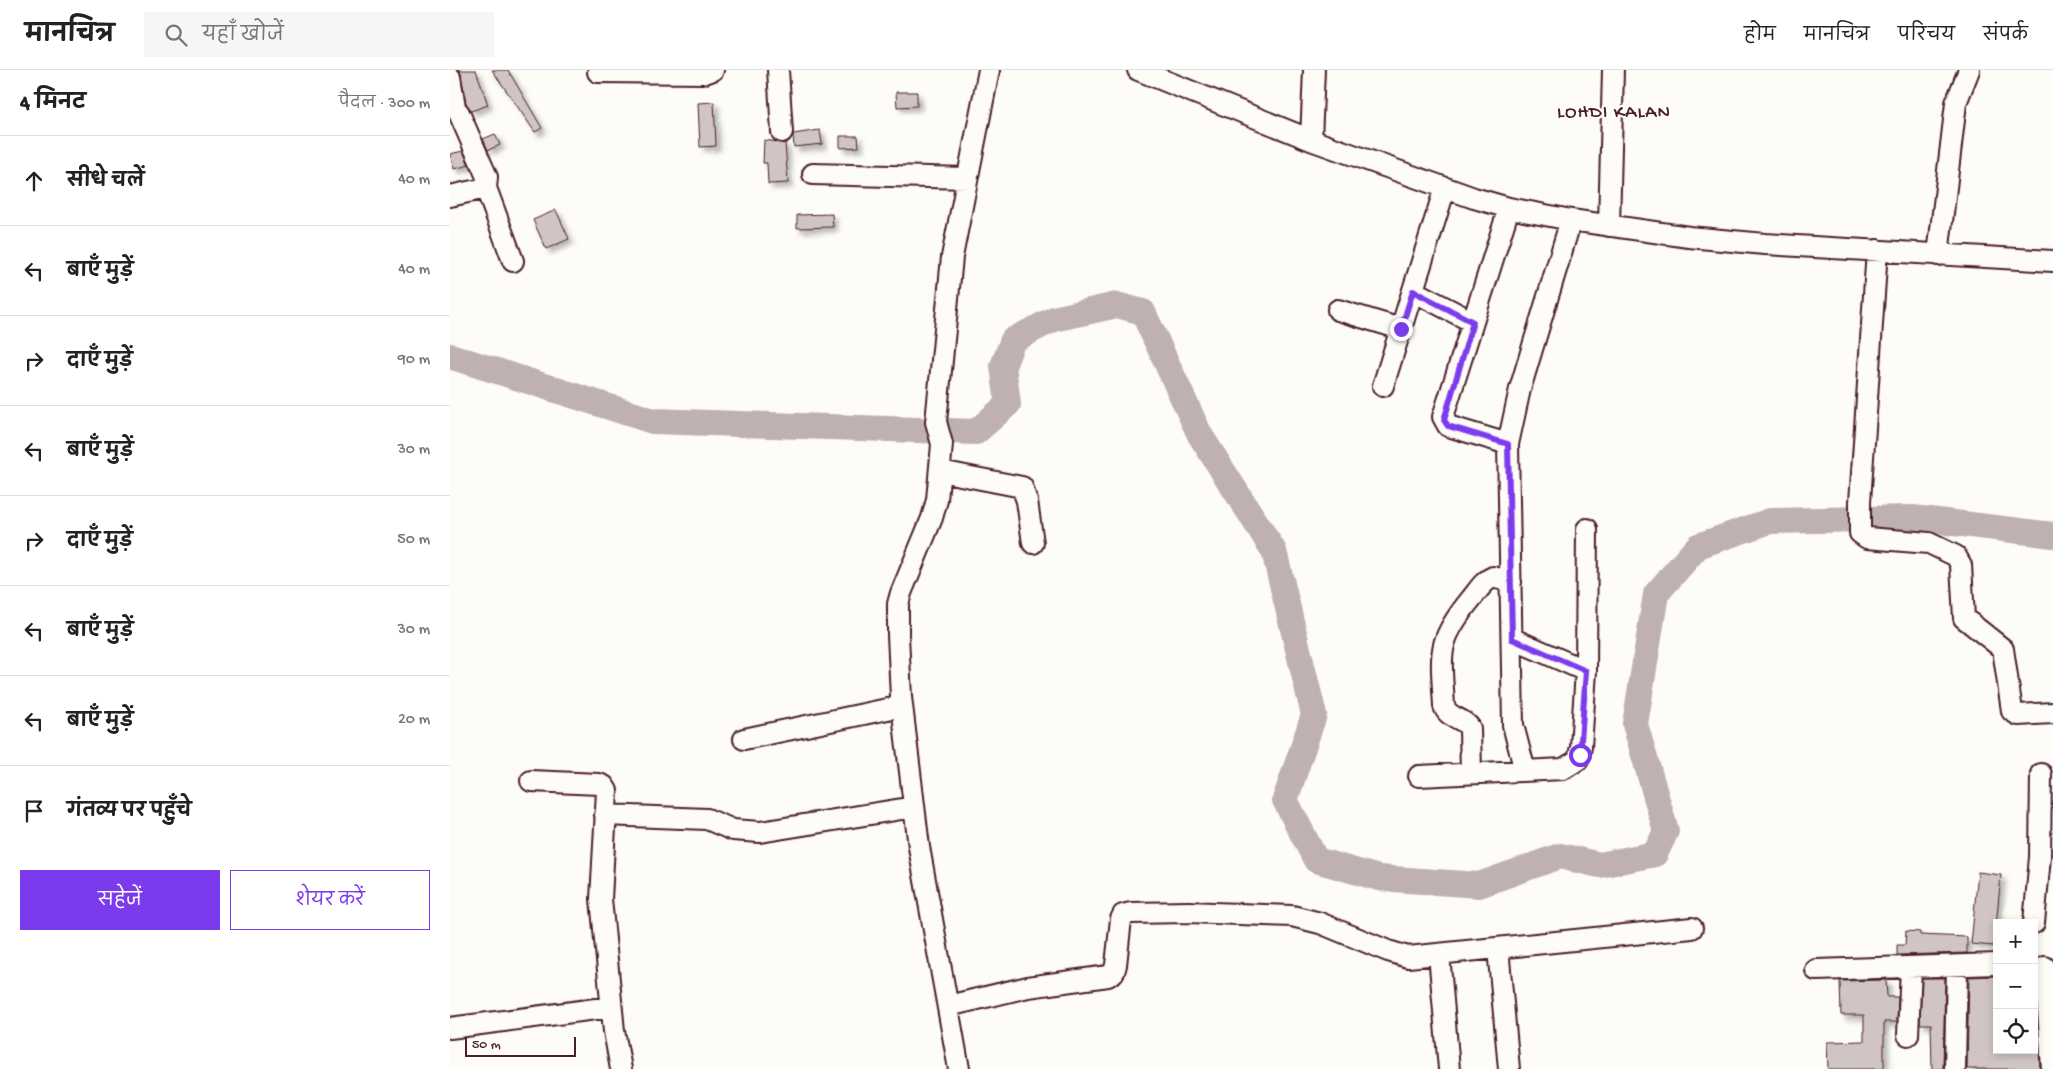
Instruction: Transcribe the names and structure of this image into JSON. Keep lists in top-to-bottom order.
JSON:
{
  "districts": ["LOHDI KALAN"],
  "scale_bar": "50 m",
  "page": {
    "header": "मानचित्र",
    "search": "यहाँ खोजें",
    "nav": [
      "होम",
      "मानचित्र",
      "परिचय",
      "संपर्क"
    ],
    "heading": ["4 मिनट", "पैदल · 300 m"],
    "list": [
      ["सीधे चलें", "40 m"],
      ["बाएँ मुड़ें", "40 m"],
      ["दाएँ मुड़ें", "90 m"],
      ["बाएँ मुड़ें", "30 m"],
      ["दाएँ मुड़ें", "50 m"],
      ["बाएँ मुड़ें", "30 m"],
      ["बाएँ मुड़ें", "20 m"],
      "गंतव्य पर पहुँचे"
    ],
    "buttons": ["सहेजें", "शेयर करें"],
    "map_buttons": ["+", "−"],
    "scale": "50 m"
  }
}
